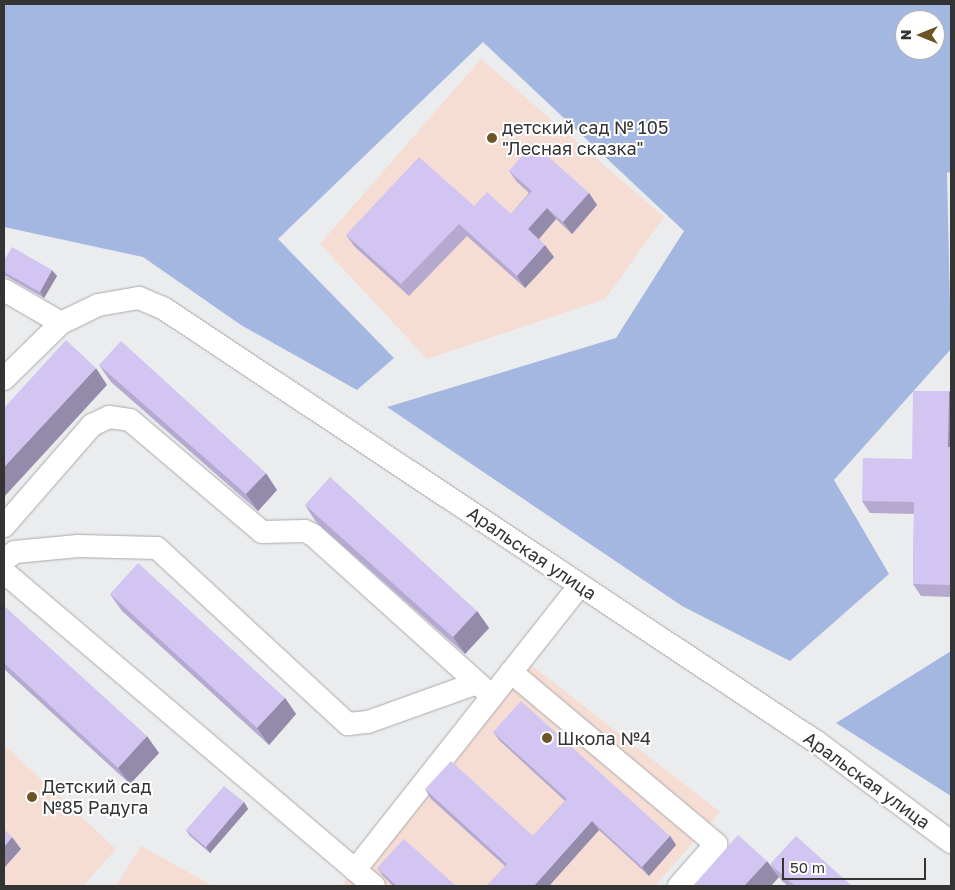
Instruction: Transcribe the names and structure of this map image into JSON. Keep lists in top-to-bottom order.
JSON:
{
  "streets": {
    "street": ["Аральская улица"]
  },
  "places": ["детский сад № 105 \"Лесная сказка\"", "Школа №4", "Детский сад №85 Радуга"],
  "scale_bar": "50 m",
  "north": "left"
}
